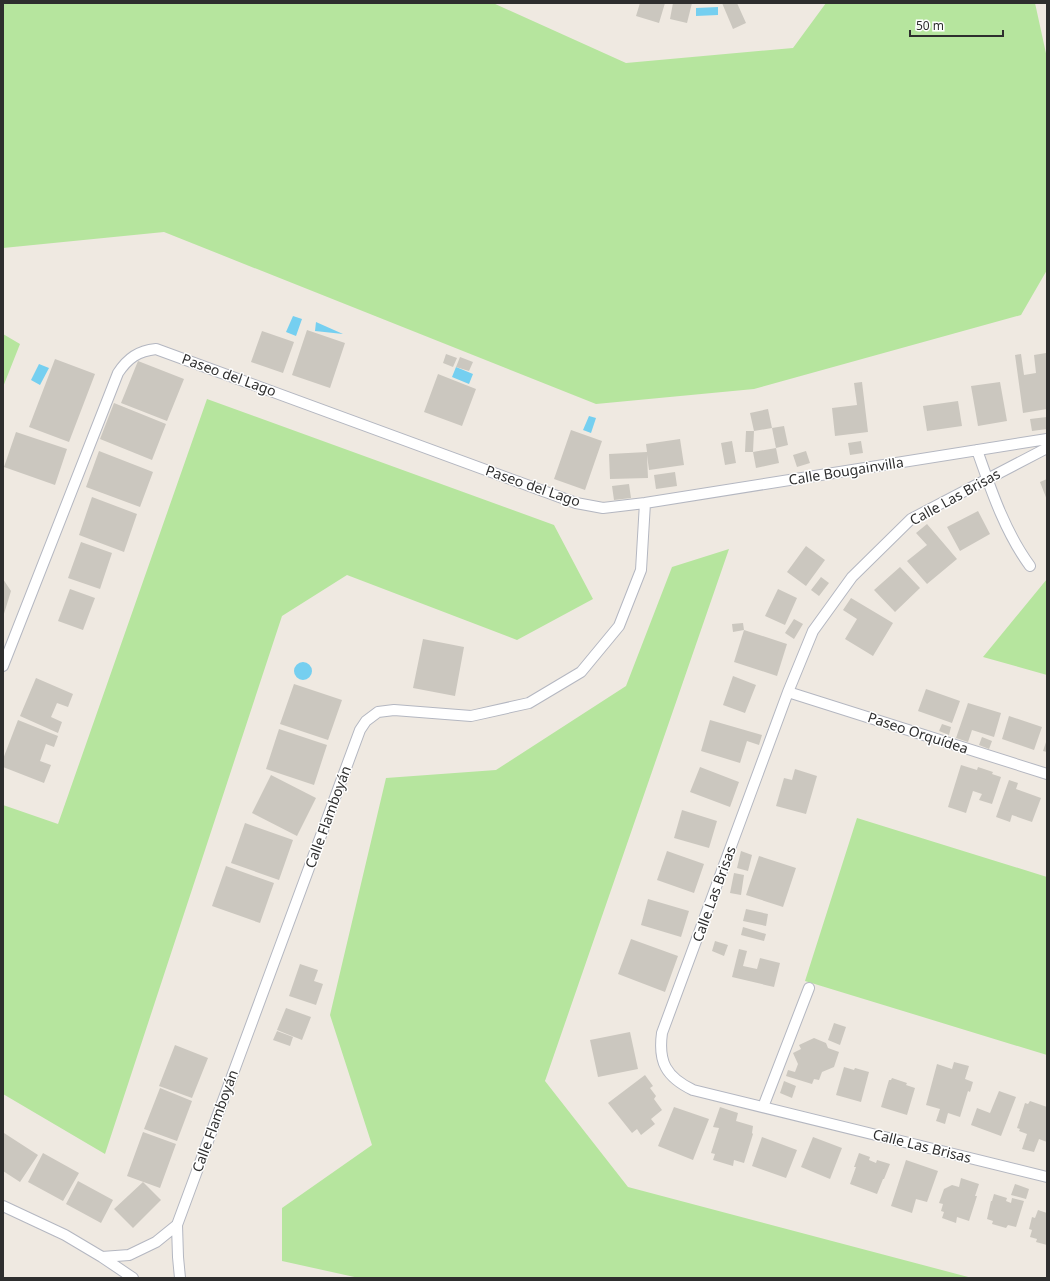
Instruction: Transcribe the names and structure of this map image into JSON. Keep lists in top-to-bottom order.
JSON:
{
  "streets": {
    "street": [
      "Paseo del Lago",
      "Calle Bougainvilla",
      "Calle Las Brisas",
      "Paseo Orquídea",
      "Calle Flamboyán"
    ]
  },
  "crossings": [
    ["Paseo del Lago", "Calle Bougainvilla"],
    ["Paseo del Lago", "Calle Flamboyán"],
    ["Calle Bougainvilla", "Calle Flamboyán"],
    ["Calle Las Brisas", "Paseo Orquídea"]
  ],
  "scale_bar": "50 m"
}
